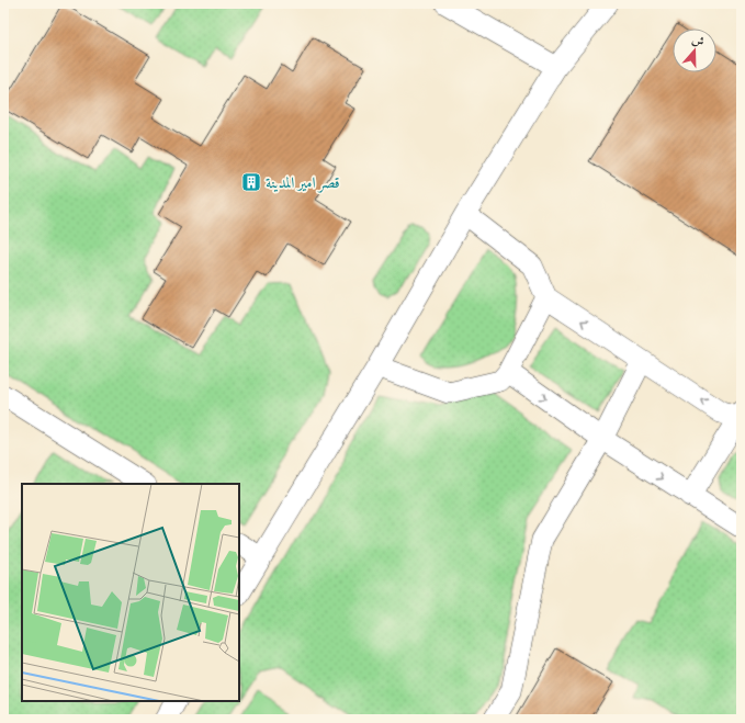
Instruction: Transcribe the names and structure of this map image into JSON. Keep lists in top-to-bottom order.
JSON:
{
  "places": {
    "building": ["قصر امير المدينة"]
  },
  "north": "top"
}
